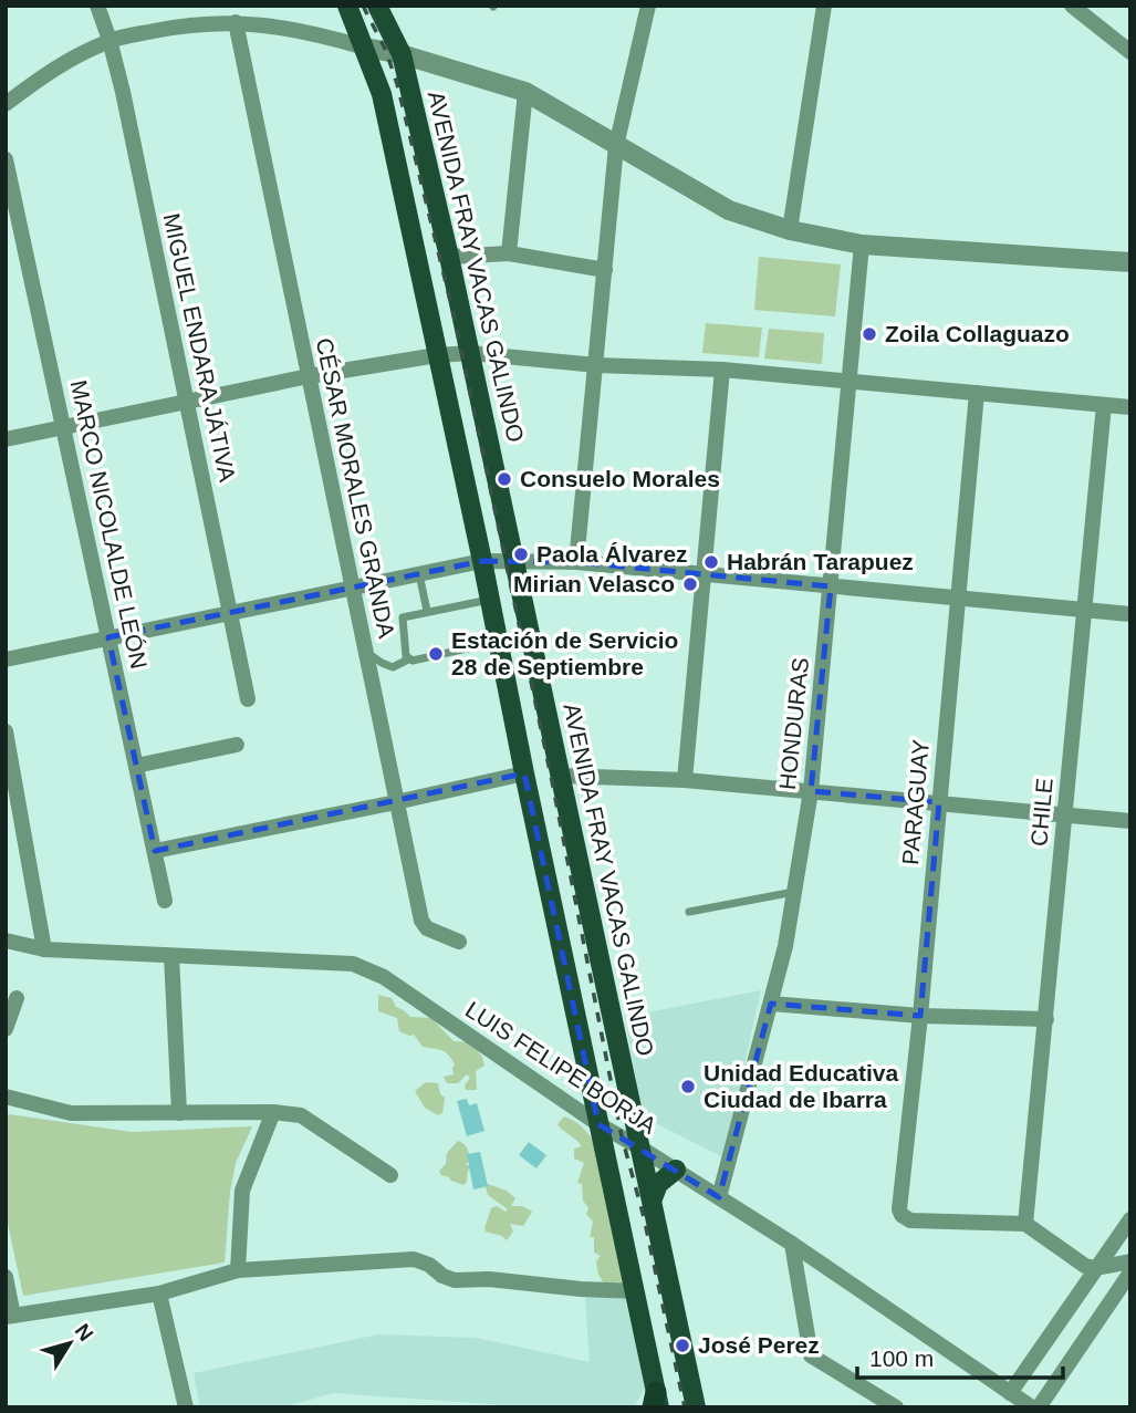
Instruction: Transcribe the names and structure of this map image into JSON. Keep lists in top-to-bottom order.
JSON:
{
  "streets": {
    "main road": ["AVENIDA FRAY VACAS GALINDO"],
    "street": [
      "MIGUEL ENDARA JÁTIVA",
      "CÉSAR MORALES GRANDA",
      "MARCO NICOLALDE LEÓN",
      "HONDURAS",
      "PARAGUAY",
      "CHILE",
      "LUIS FELIPE BORJA"
    ]
  },
  "crossings": [
    ["AVENIDA FRAY VACAS GALINDO", "LUIS FELIPE BORJA"],
    ["HONDURAS", "LUIS FELIPE BORJA"],
    ["PARAGUAY", "CHILE"]
  ],
  "places": [
    "Zoila Collaguazo",
    "Consuelo Morales",
    "Paola Álvarez",
    "Habrán Tarapuez",
    "Mirian Velasco",
    "Estación de Servicio 28 de Septiembre",
    "Unidad Educativa Ciudad de Ibarra",
    "José Perez"
  ],
  "scale_bar": "100 m",
  "north": "top right"
}
